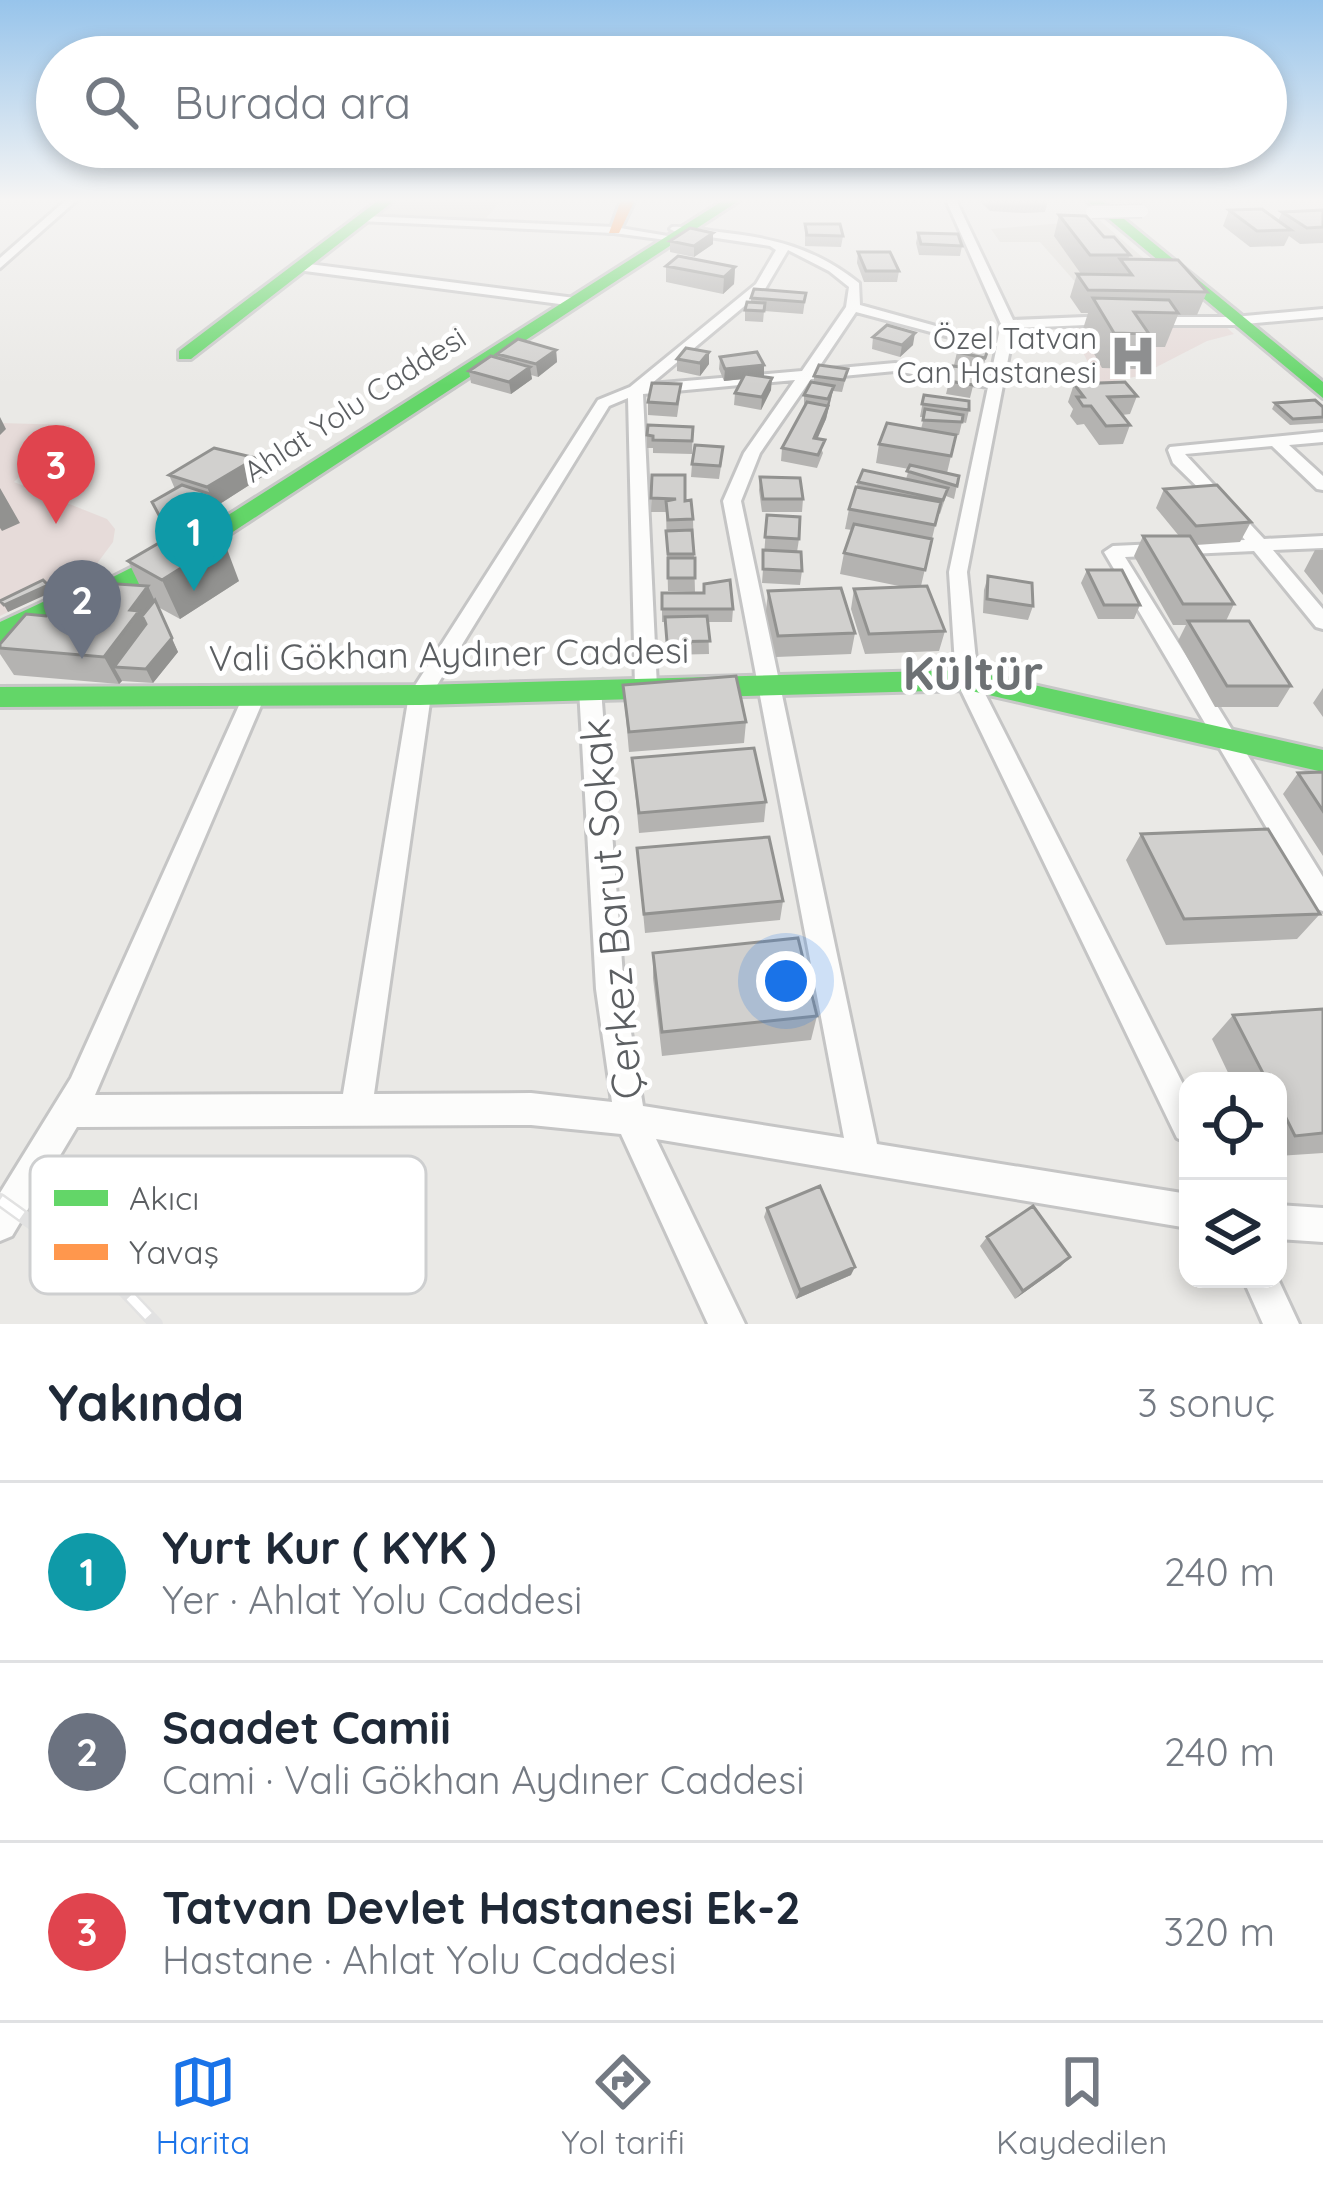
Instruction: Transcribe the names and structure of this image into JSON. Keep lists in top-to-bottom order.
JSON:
{
  "streets": {
    "main road": ["Ahlat Yolu Caddesi", "Vali Gökhan Aydıner Caddesi"],
    "street": ["Çerkez Barut Sokak"]
  },
  "crossings": [
    ["Vali Gökhan Aydıner Caddesi", "Çerkez Barut Sokak"]
  ],
  "districts": ["Kültür"],
  "places": {
    "hospital": ["Özel Tatvan Can Hastanesi"]
  },
  "legend": ["Akıcı", "Yavaş"],
  "page": {
    "search": "Burada ara",
    "pins": ["3", "1", "2"],
    "heading": ["Yakında", "3 sonuç"],
    "list": [
      {
        "mark": "1",
        "name": "Yurt Kur ( KYK )",
        "note": "Yer · Ahlat Yolu Caddesi",
        "value": "240 m"
      },
      {
        "mark": "2",
        "name": "Saadet Camii",
        "note": "Cami · Vali Gökhan Aydıner Caddesi",
        "value": "240 m"
      },
      {
        "mark": "3",
        "name": "Tatvan Devlet Hastanesi Ek-2",
        "note": "Hastane · Ahlat Yolu Caddesi",
        "value": "320 m"
      }
    ],
    "nav": ["Harita", "Yol tarifi", "Kaydedilen"]
  }
}
